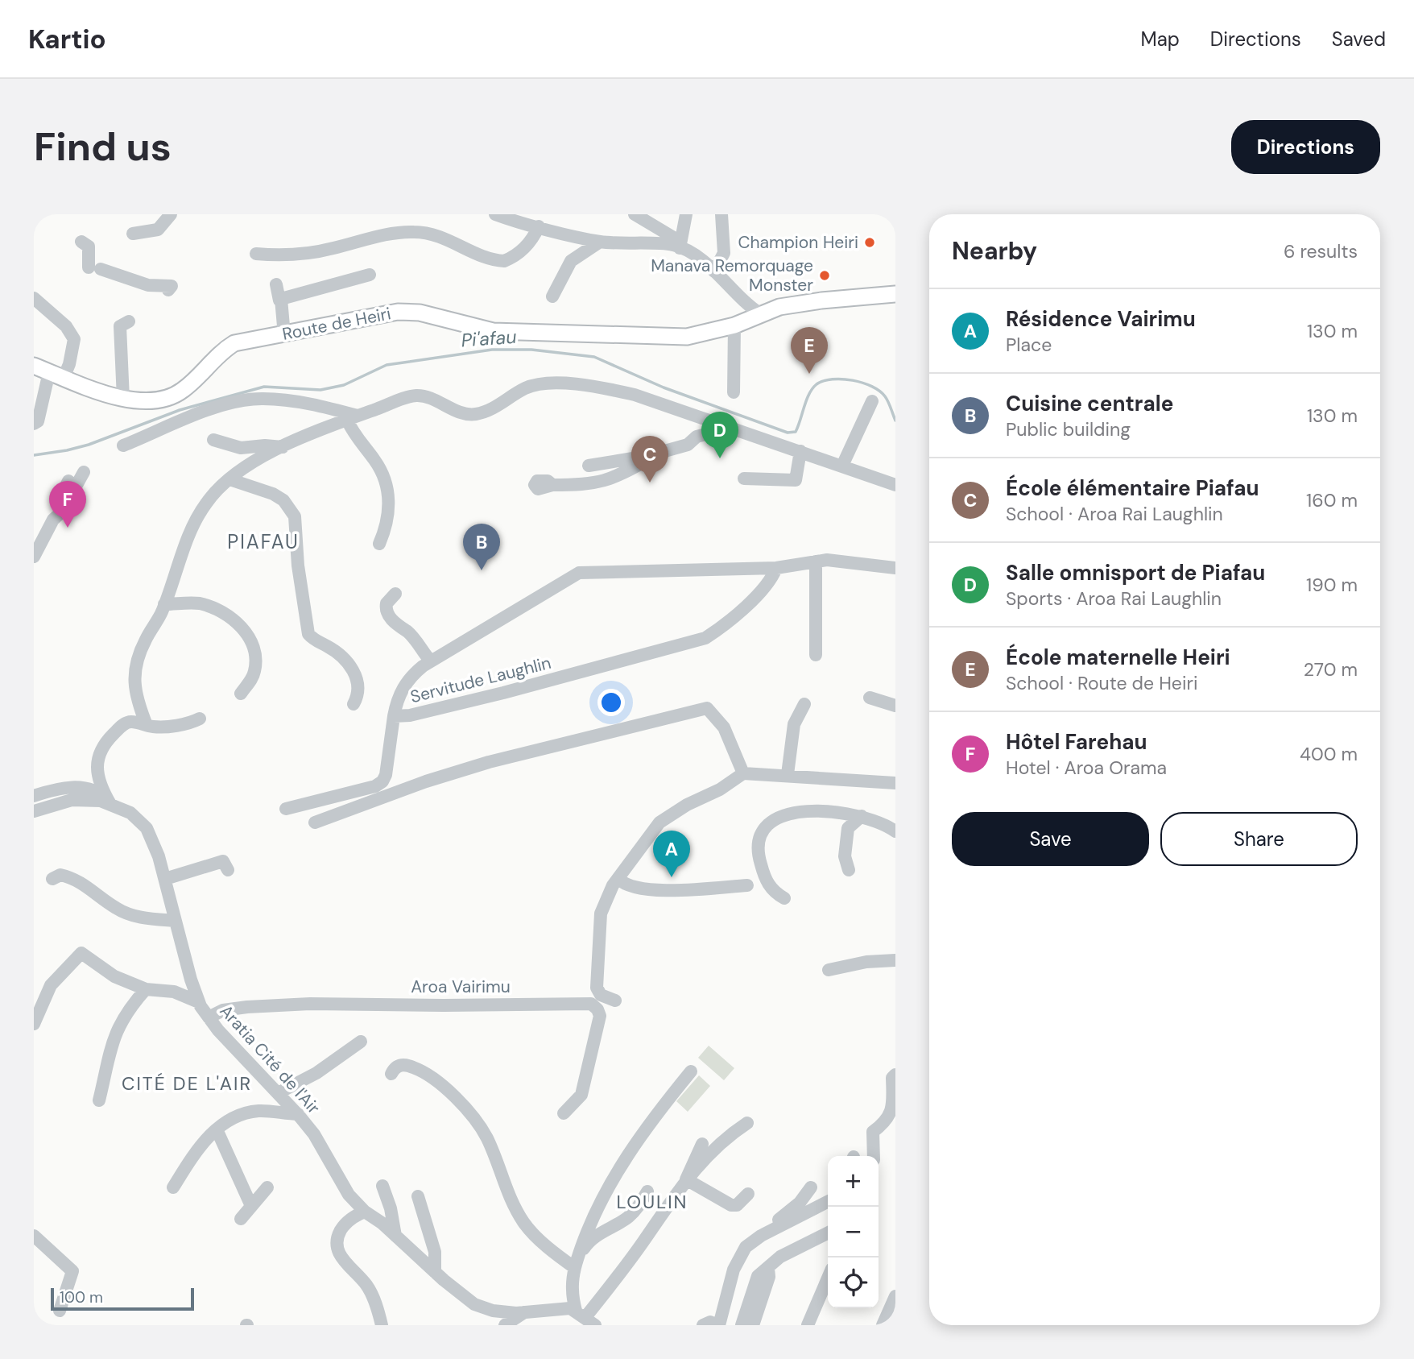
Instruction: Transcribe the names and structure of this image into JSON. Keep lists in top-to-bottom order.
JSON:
{
  "streets": {
    "main road": ["Route de Heiri"],
    "street": ["Servitude Laughlin", "Aroa Vairimu", "Aratia Cité de l'Air"]
  },
  "crossings": [
    ["Aroa Vairimu", "Aratia Cité de l'Air"]
  ],
  "districts": ["PIAFAU", "CITÉ DE L'AIR", "LOULIN"],
  "water": ["Pi'afau"],
  "places": ["Champion Heiri", "Manava Remorquage Monster"],
  "scale_bar": "100 m",
  "page": {
    "header": "Kartio",
    "nav": ["Map", "Directions", "Saved"],
    "buttons": [
      "Directions",
      ["Save", "Share"]
    ],
    "title": "Find us",
    "heading": ["Nearby", "6 results"],
    "list": [
      {
        "mark": "A",
        "name": "Résidence Vairimu",
        "note": "Place",
        "value": "130 m"
      },
      {
        "mark": "B",
        "name": "Cuisine centrale",
        "note": "Public building",
        "value": "130 m"
      },
      {
        "mark": "C",
        "name": "École élémentaire Piafau",
        "note": "School · Aroa Rai Laughlin",
        "value": "160 m"
      },
      {
        "mark": "D",
        "name": "Salle omnisport de Piafau",
        "note": "Sports · Aroa Rai Laughlin",
        "value": "190 m"
      },
      {
        "mark": "E",
        "name": "École maternelle Heiri",
        "note": "School · Route de Heiri",
        "value": "270 m"
      },
      {
        "mark": "F",
        "name": "Hôtel Farehau",
        "note": "Hotel · Aroa Orama",
        "value": "400 m"
      }
    ],
    "pins": [
      "E",
      "D",
      "C",
      "F",
      "B",
      "A"
    ],
    "map_buttons": ["+", "−"],
    "scale": "100 m"
  }
}
